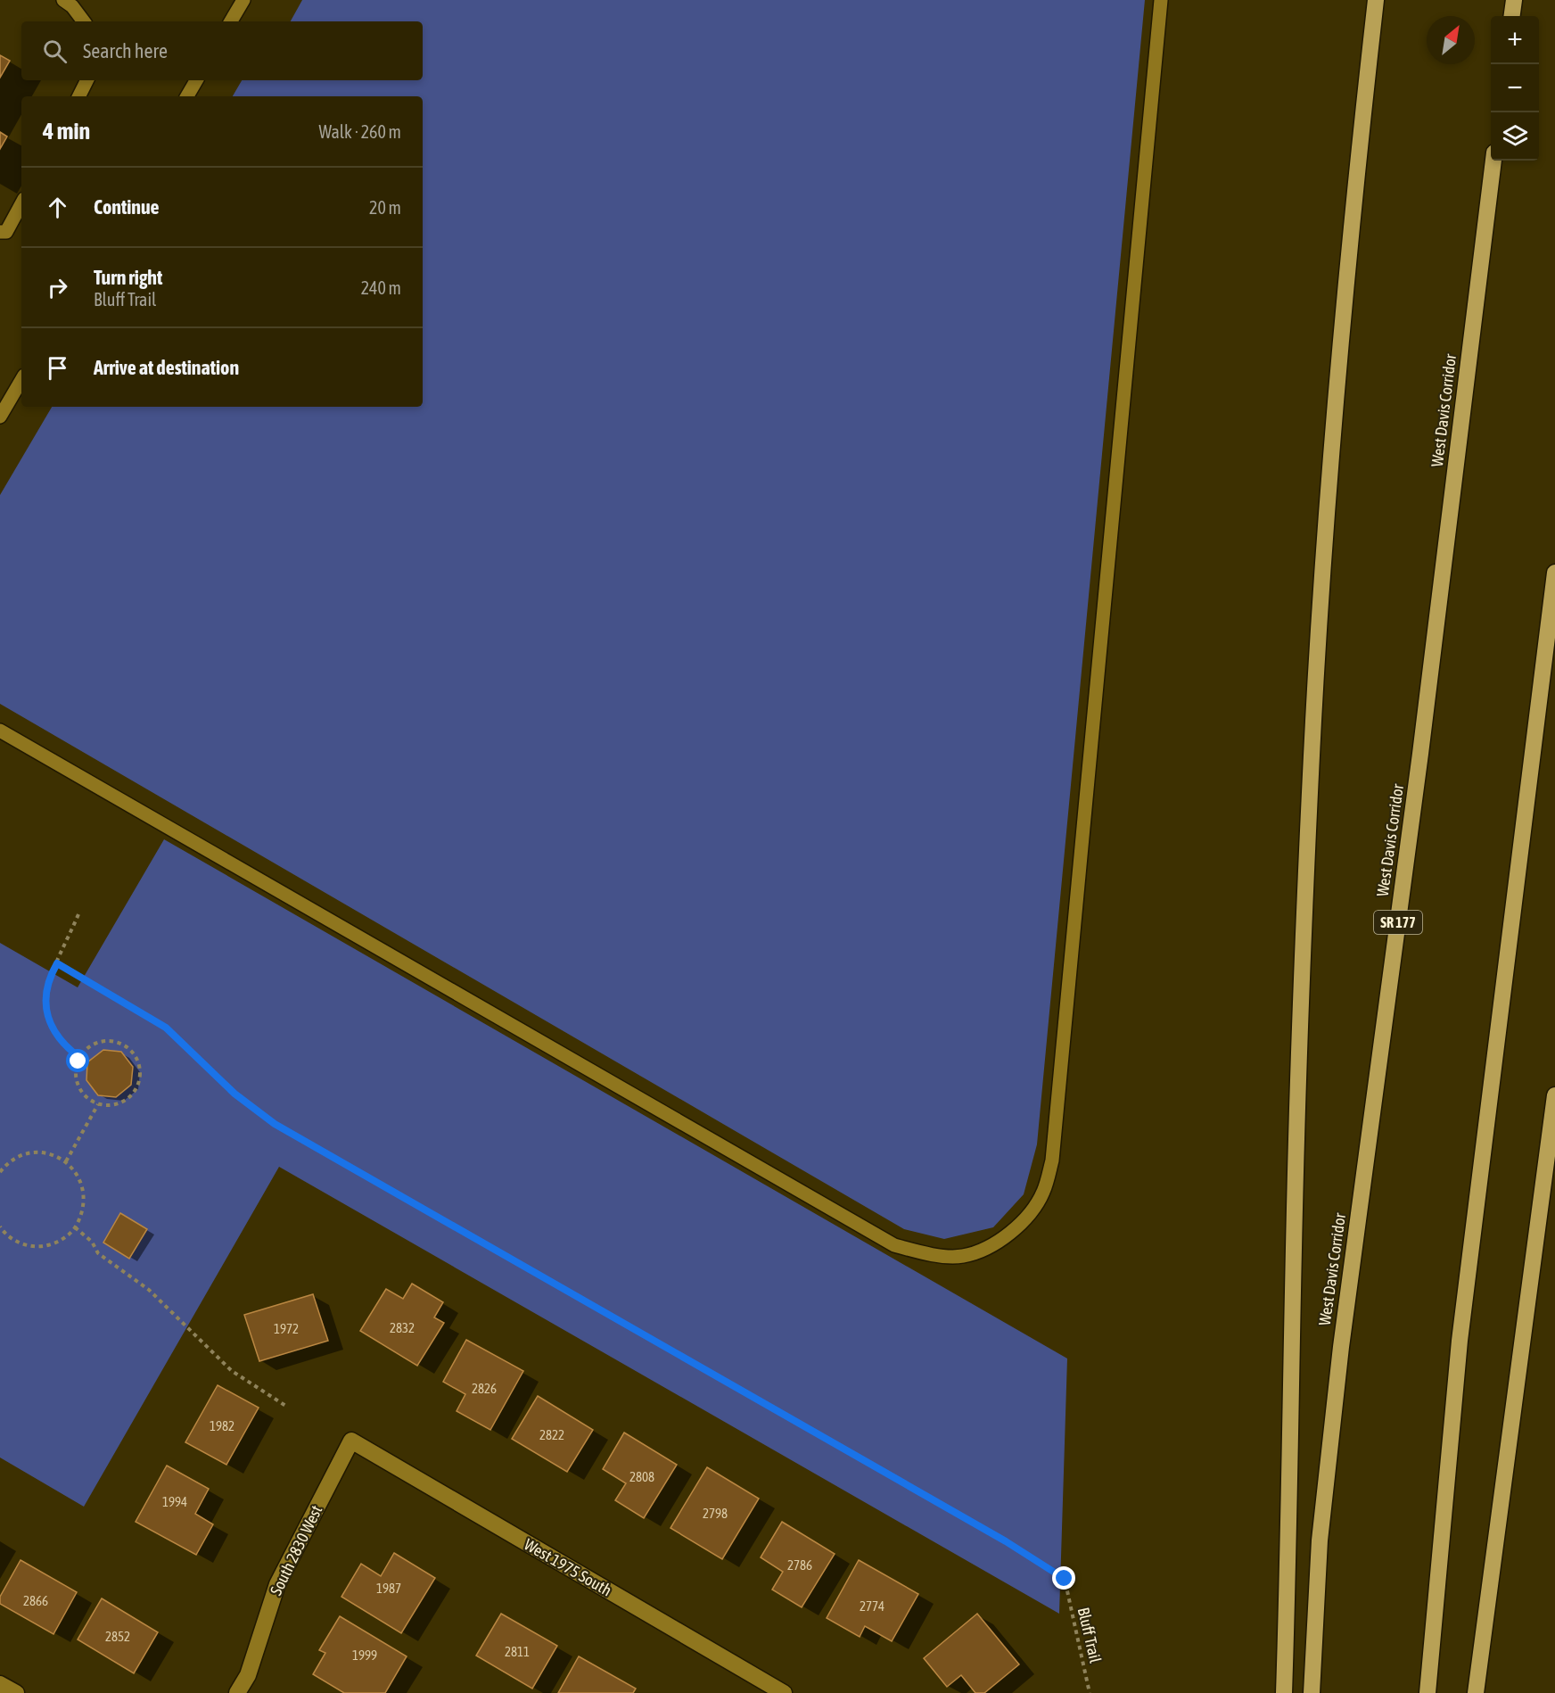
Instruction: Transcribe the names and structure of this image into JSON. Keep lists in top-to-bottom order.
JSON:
{
  "streets": {
    "highway": ["West Davis Corridor", "SR 177"],
    "street": ["South 2830 West", "West 1975 South"],
    "path": ["Bluff Trail"]
  },
  "crossings": [
    ["South 2830 West", "West 1975 South"]
  ],
  "house_numbers": [
    "2832",
    "1972",
    "2826",
    "1982",
    "2822",
    "2808",
    "1994",
    "2798",
    "2786",
    "1987",
    "2866",
    "2774",
    "2852",
    "2811",
    "1999"
  ],
  "north": "top right",
  "page": {
    "map_buttons": ["+", "−"],
    "search": "Search here",
    "heading": ["4 min", "Walk · 260 m"],
    "list": [
      ["Continue", "20 m"],
      ["Turn right", "Bluff Trail", "240 m"],
      "Arrive at destination"
    ]
  }
}
